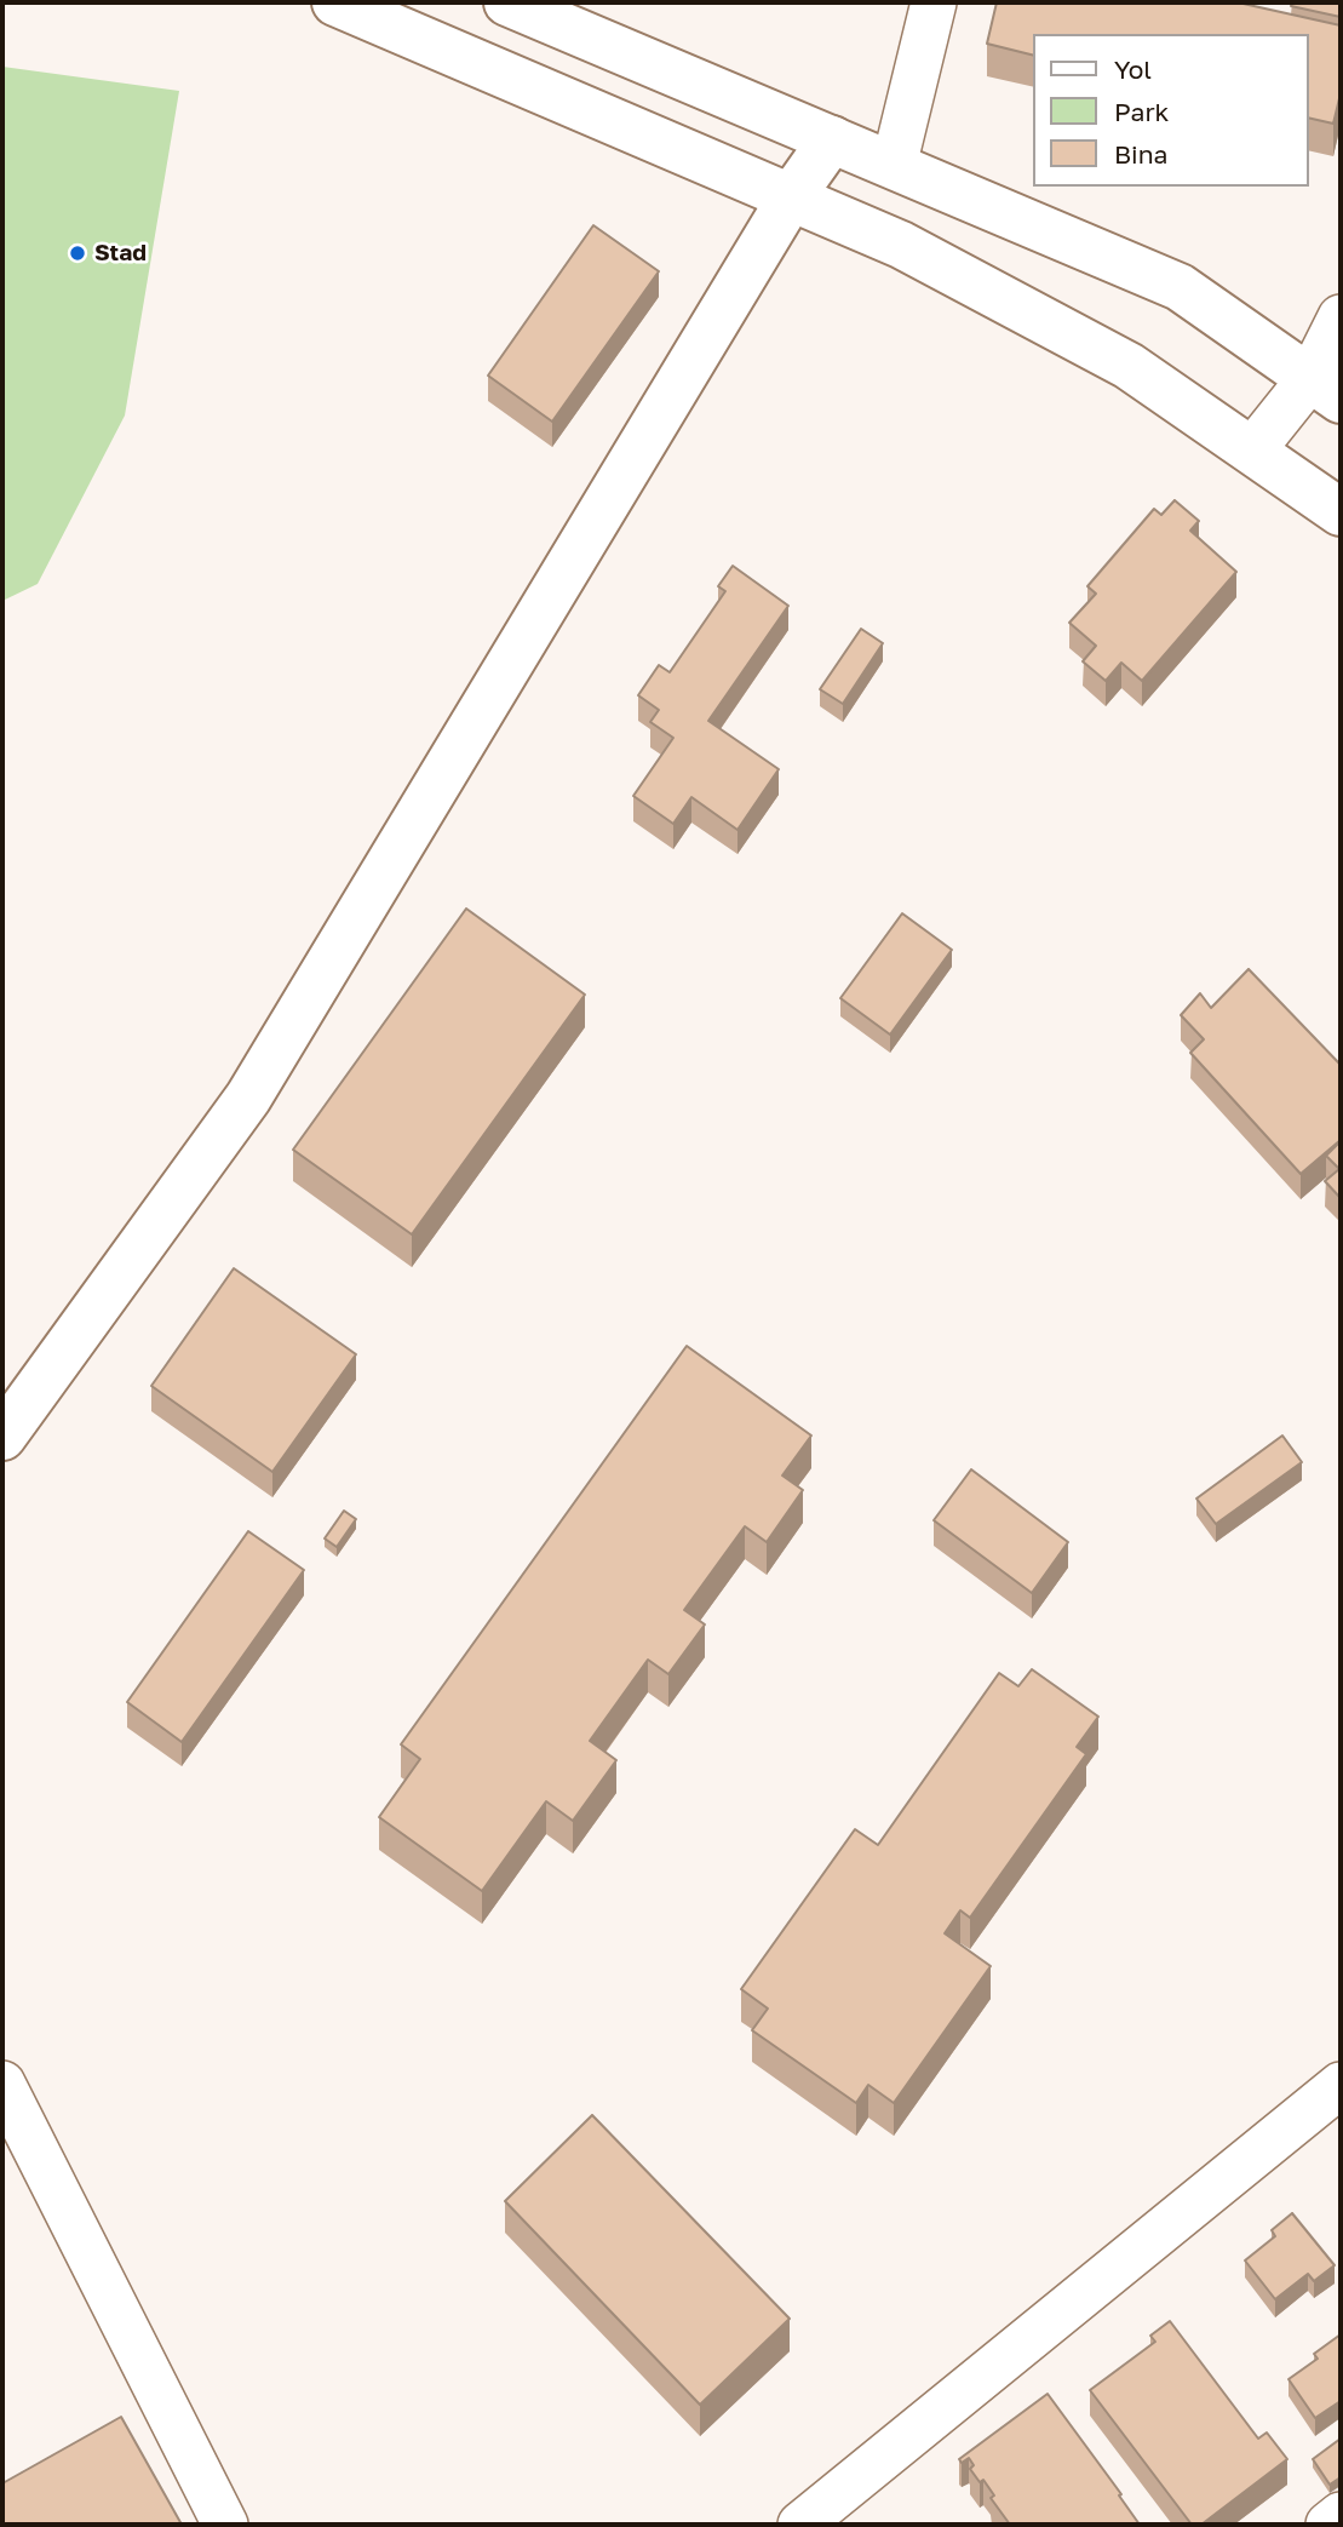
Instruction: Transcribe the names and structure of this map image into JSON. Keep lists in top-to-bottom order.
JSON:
{
  "places": ["Stad"],
  "legend": ["Yol", "Park", "Bina"]
}
